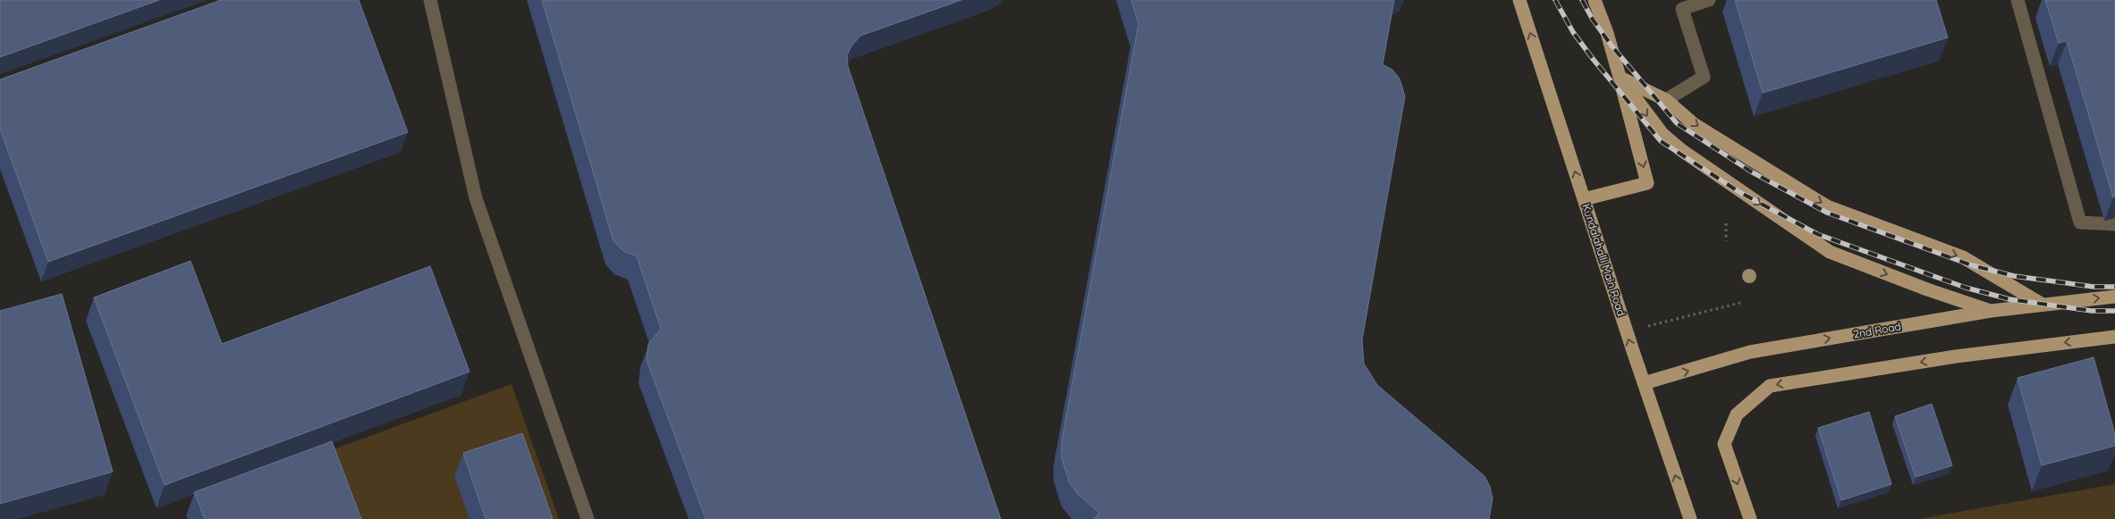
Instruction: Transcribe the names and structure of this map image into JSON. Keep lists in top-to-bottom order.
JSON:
{
  "streets": {
    "main road": ["Kundalahalli Main Road", "2nd Road"]
  },
  "crossings": [
    ["Kundalahalli Main Road", "2nd Road"]
  ],
  "one_way": ["Kundalahalli Main Road", "2nd Road"]
}
